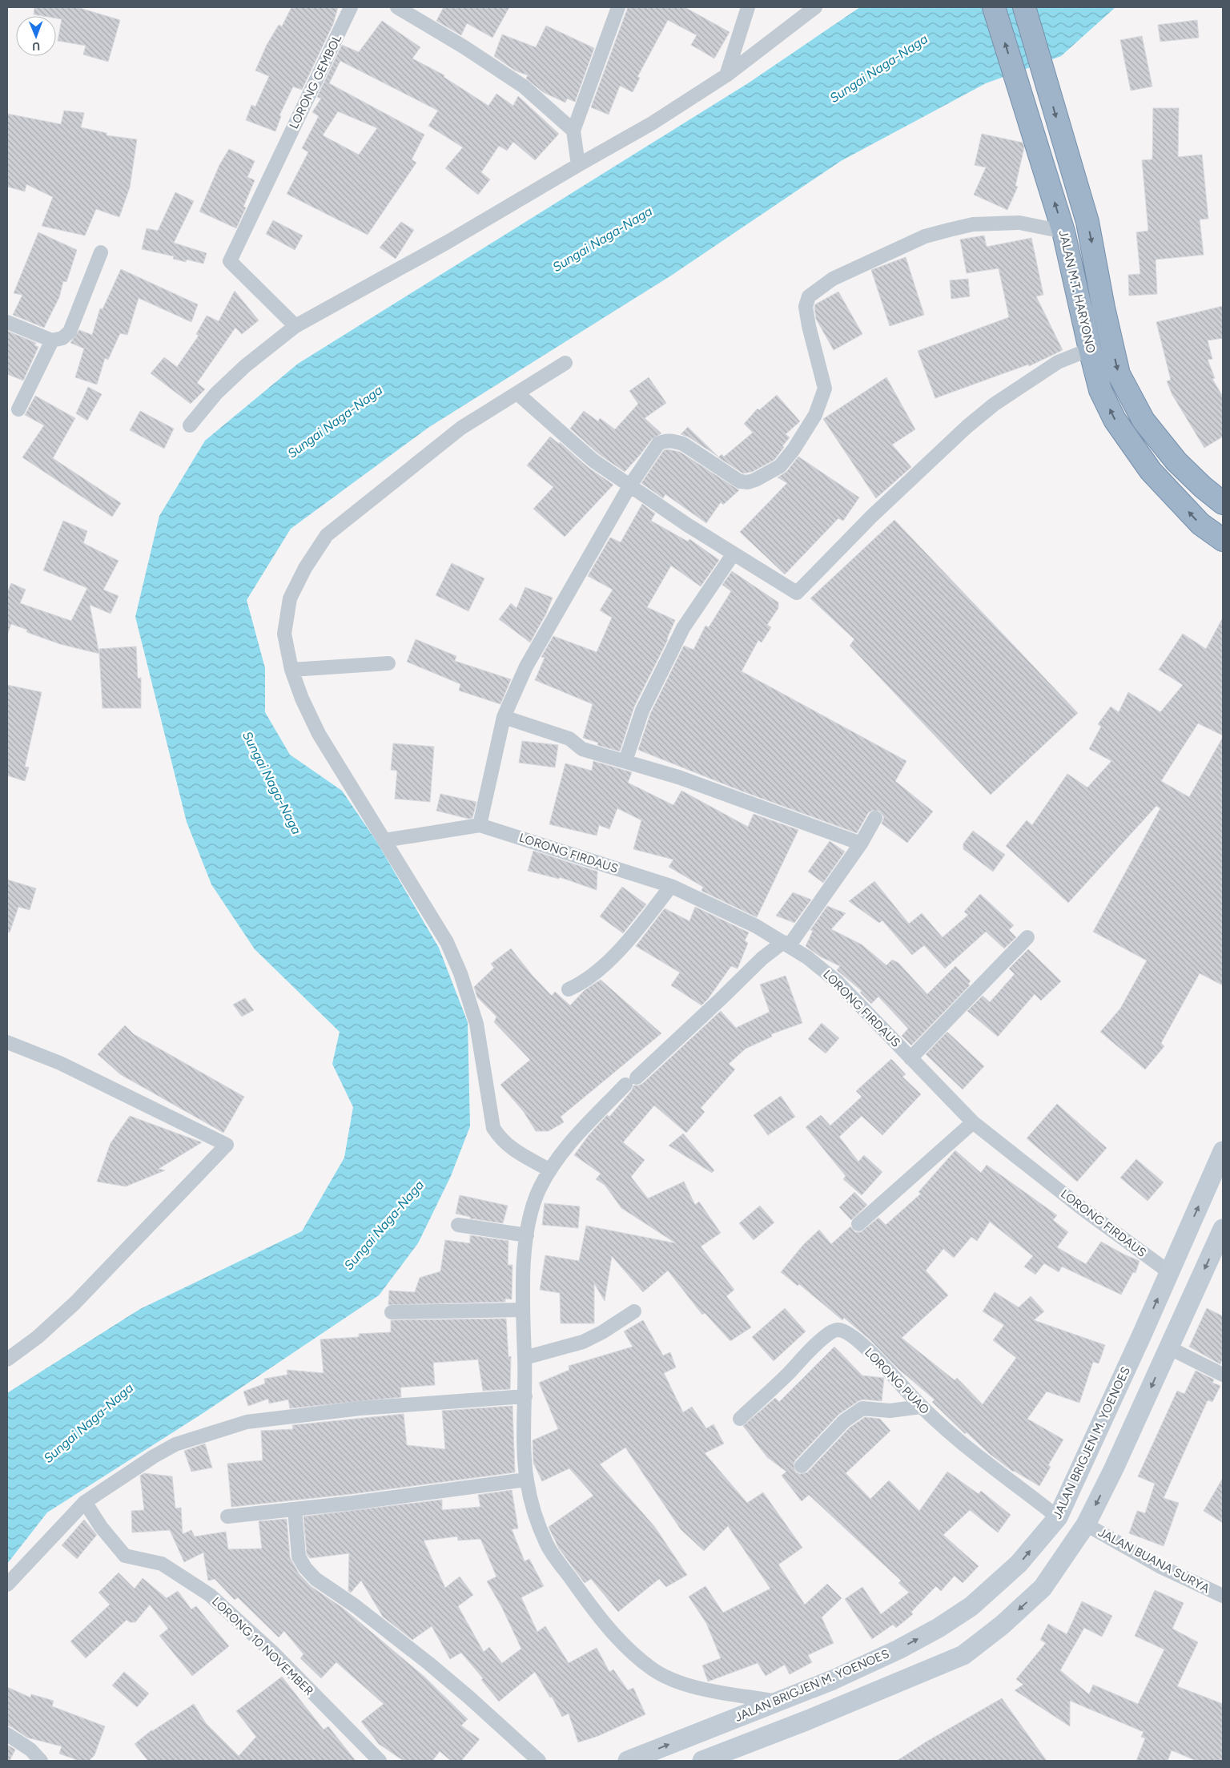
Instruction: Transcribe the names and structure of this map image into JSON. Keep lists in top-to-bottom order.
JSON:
{
  "streets": {
    "highway": ["JALAN M.T. HARYONO"],
    "main road": ["JALAN BRIGJEN M. YOENOES"],
    "street": [
      "LORONG GEMBOL",
      "LORONG FIRDAUS",
      "LORONG PUAO",
      "JALAN BUANA SURYA",
      "LORONG 10 NOVEMBER"
    ]
  },
  "crossings": [
    ["LORONG FIRDAUS", "JALAN BRIGJEN M. YOENOES"],
    ["LORONG PUAO", "JALAN BRIGJEN M. YOENOES"]
  ],
  "water": ["Sungai Naga-Naga"],
  "north": "bottom"
}
